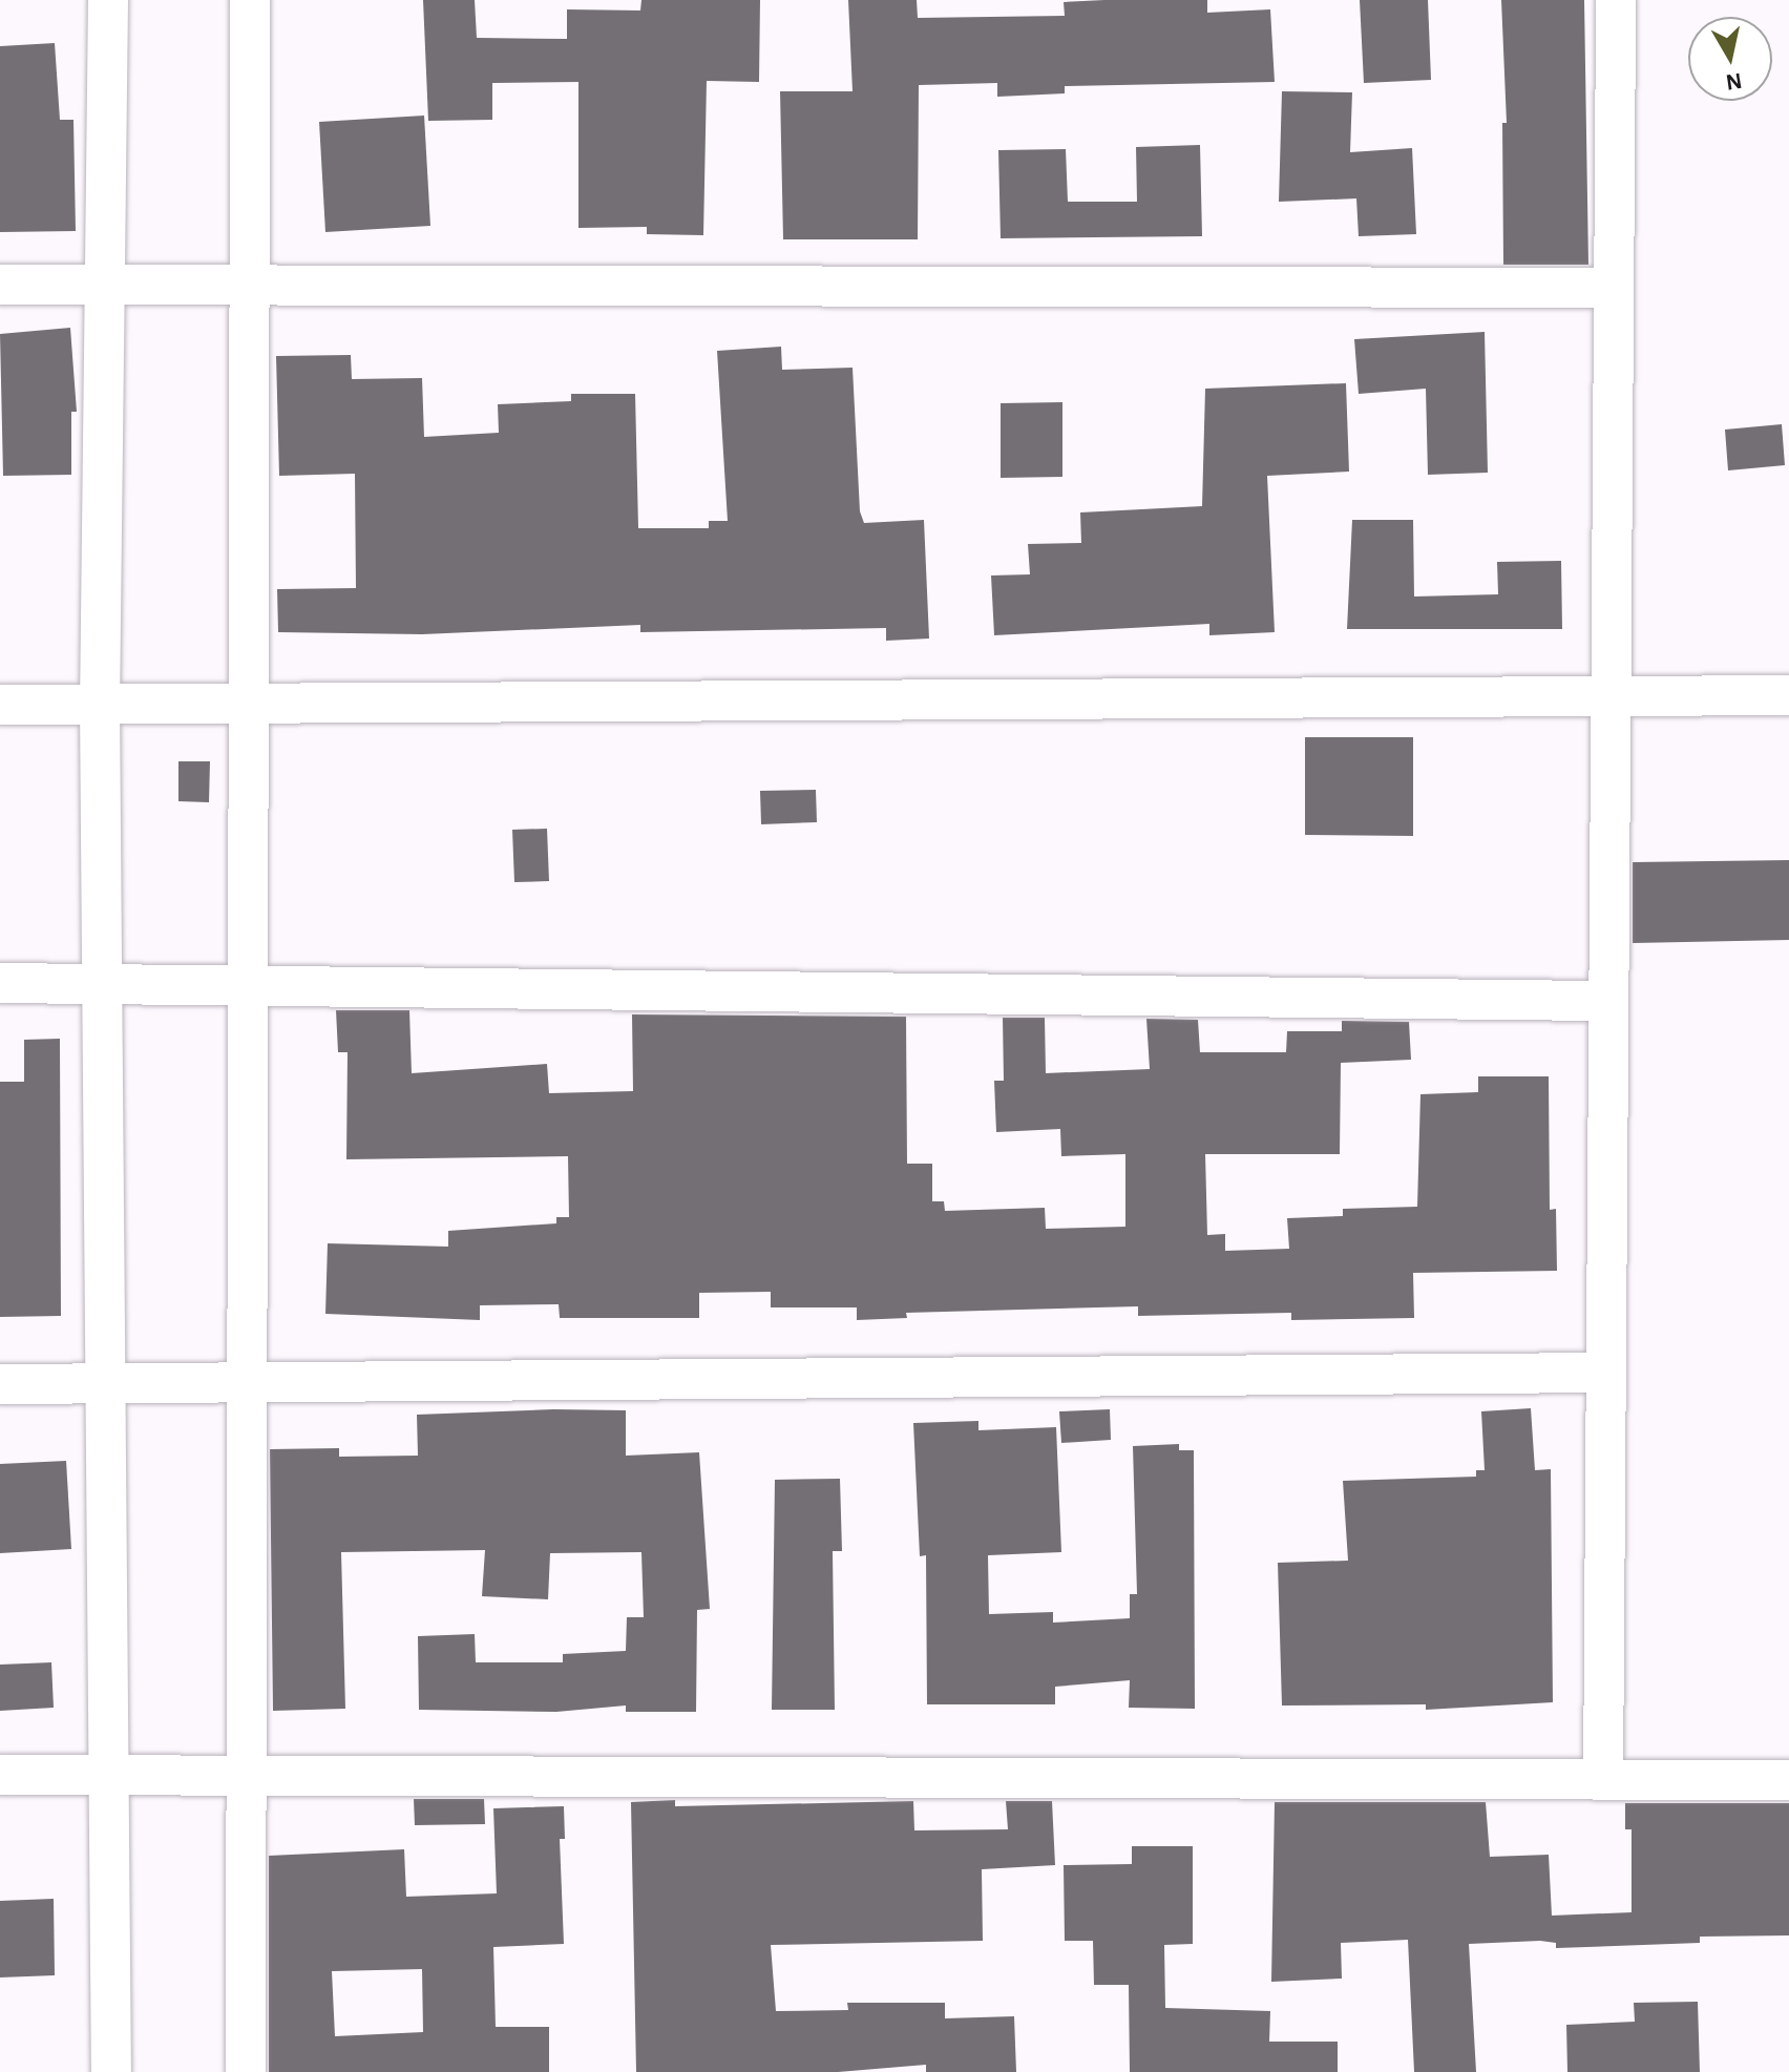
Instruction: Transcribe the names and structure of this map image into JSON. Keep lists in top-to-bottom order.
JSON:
{
  "north": "bottom"
}
